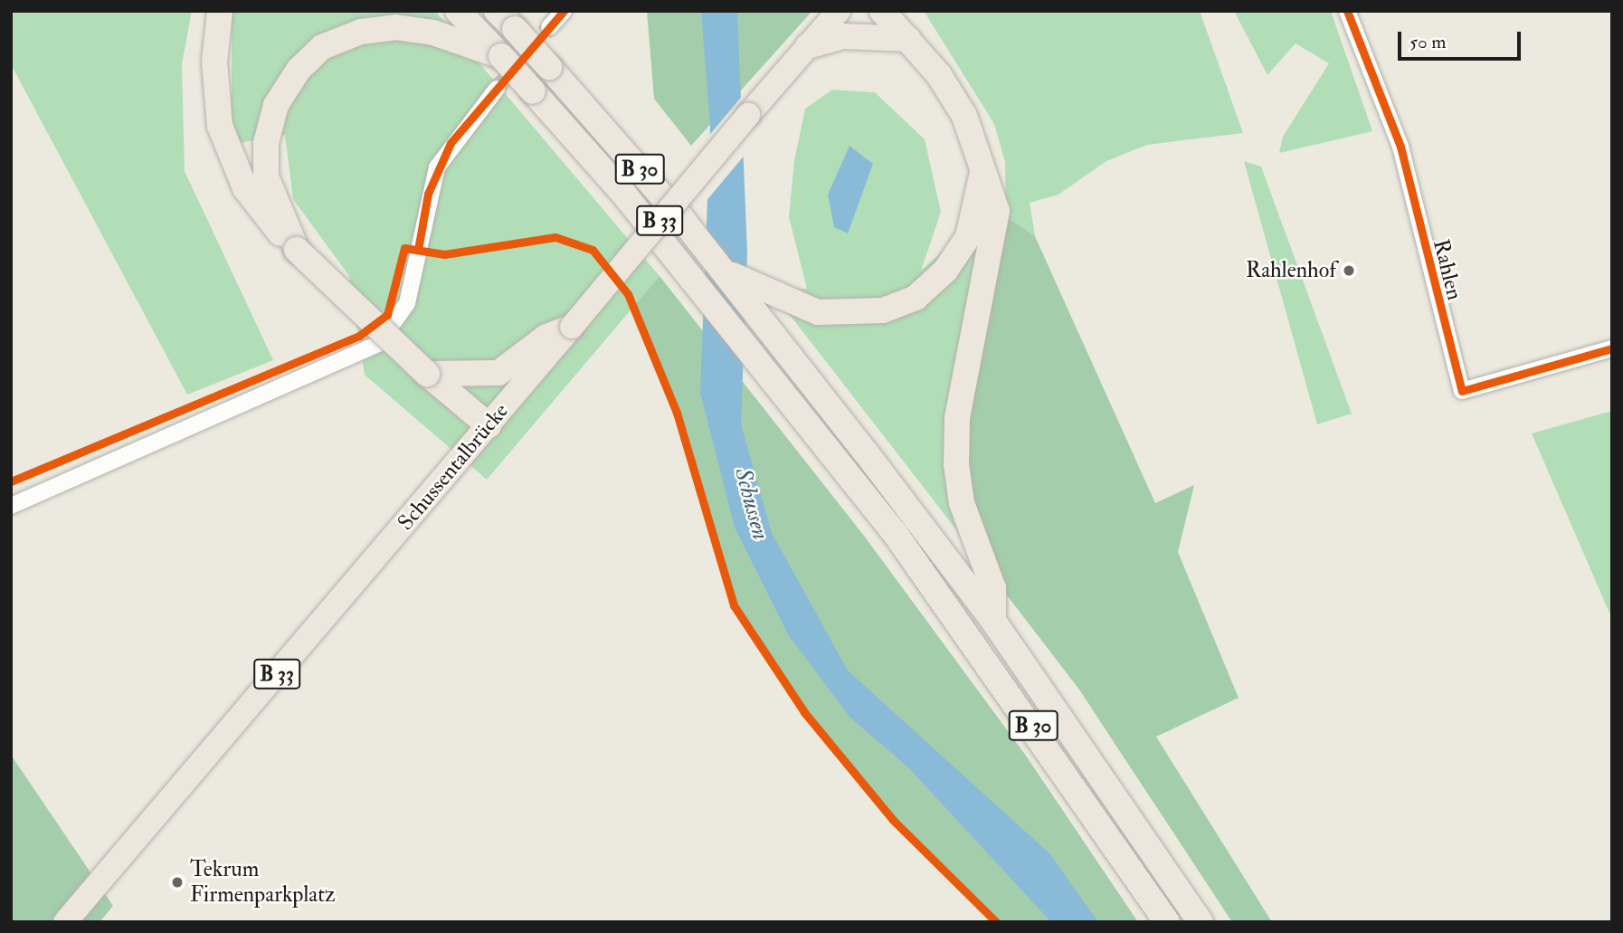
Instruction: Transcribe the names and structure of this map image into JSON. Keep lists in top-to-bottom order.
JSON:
{
  "streets": {
    "highway": ["B 30"],
    "main road": ["B 33", "Schussentalbrücke"],
    "street": ["Rahlen"]
  },
  "water": ["Schussen"],
  "places": ["Rahlenhof", "Tekrum Firmenparkplatz"],
  "scale_bar": "50 m"
}
